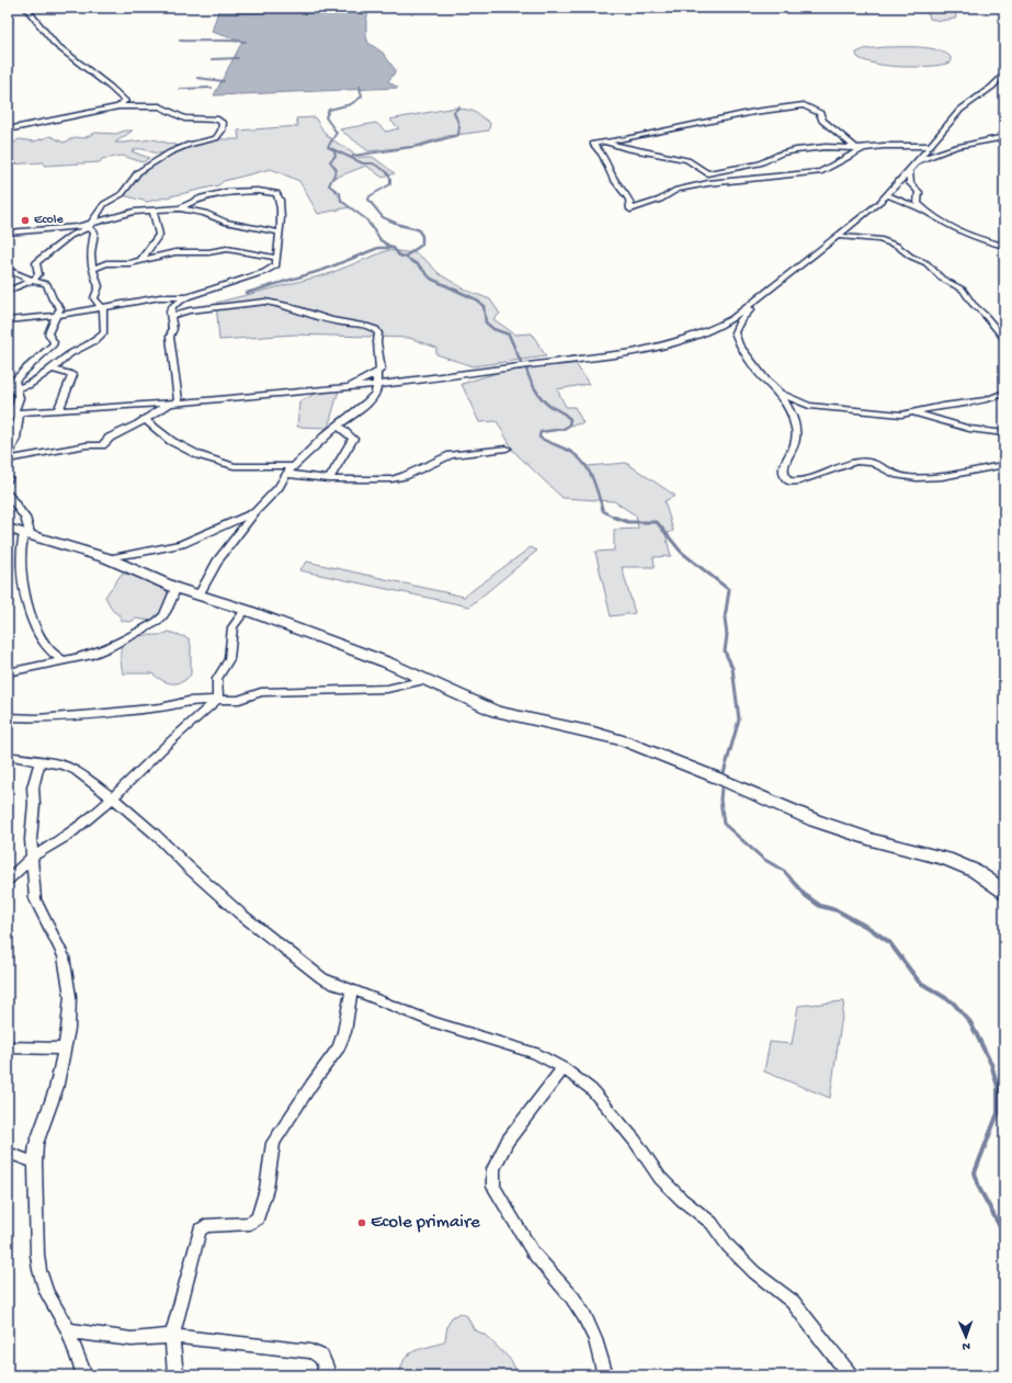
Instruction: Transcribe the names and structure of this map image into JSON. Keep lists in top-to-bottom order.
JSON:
{
  "places": ["Ecole", "Ecole primaire"],
  "north": "bottom"
}
